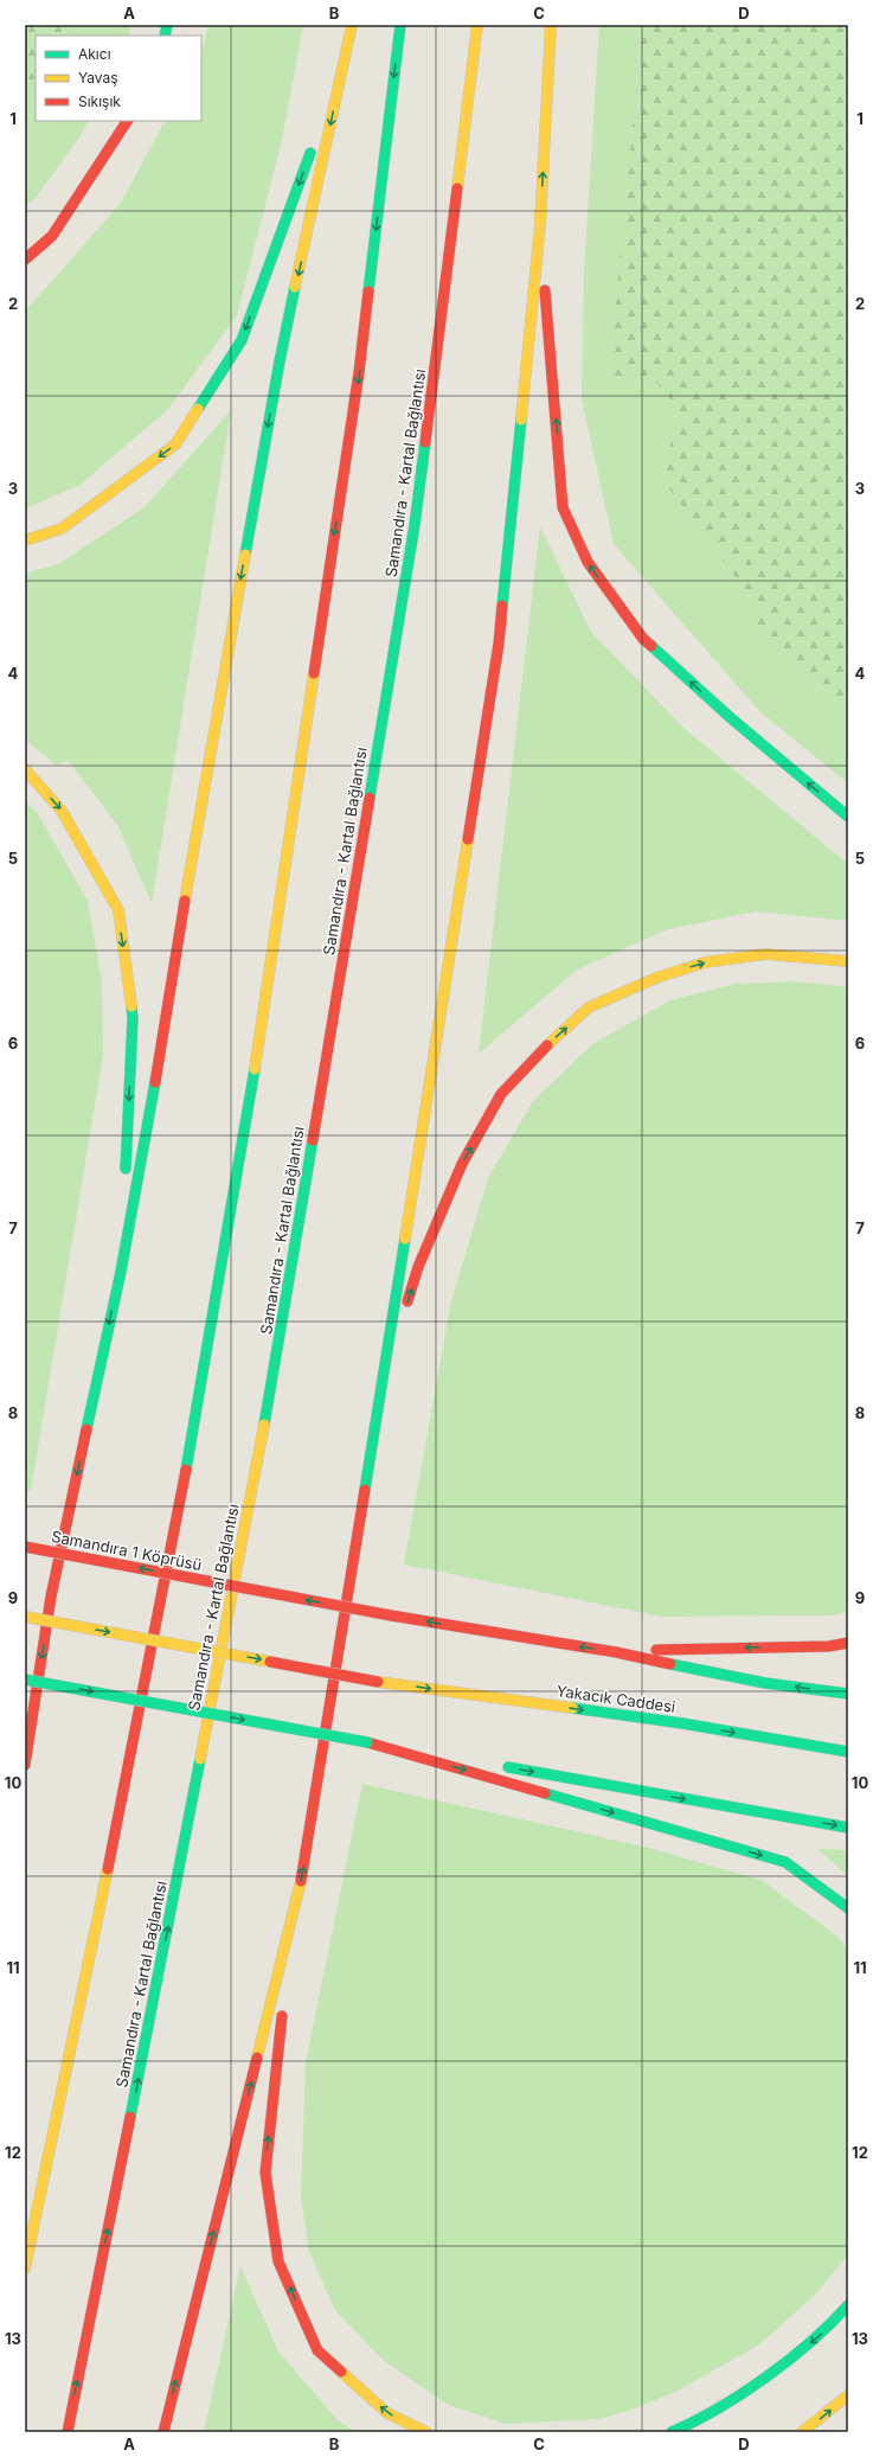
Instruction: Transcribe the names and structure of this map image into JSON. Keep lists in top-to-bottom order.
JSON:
{
  "streets": {
    "main road": ["Samandıra - Kartal Bağlantısı", "Samandıra 1 Köprüsü", "Yakacık Caddesi"]
  },
  "one_way": ["Samandıra 1 Köprüsü"],
  "legend": ["Akıcı", "Yavaş", "Sıkışık"],
  "grid": {
    "columns": [
      "A",
      "B",
      "C",
      "D"
    ],
    "rows": [
      "1",
      "2",
      "3",
      "4",
      "5",
      "6",
      "7",
      "8",
      "9",
      "10",
      "11",
      "12",
      "13"
    ]
  }
}
